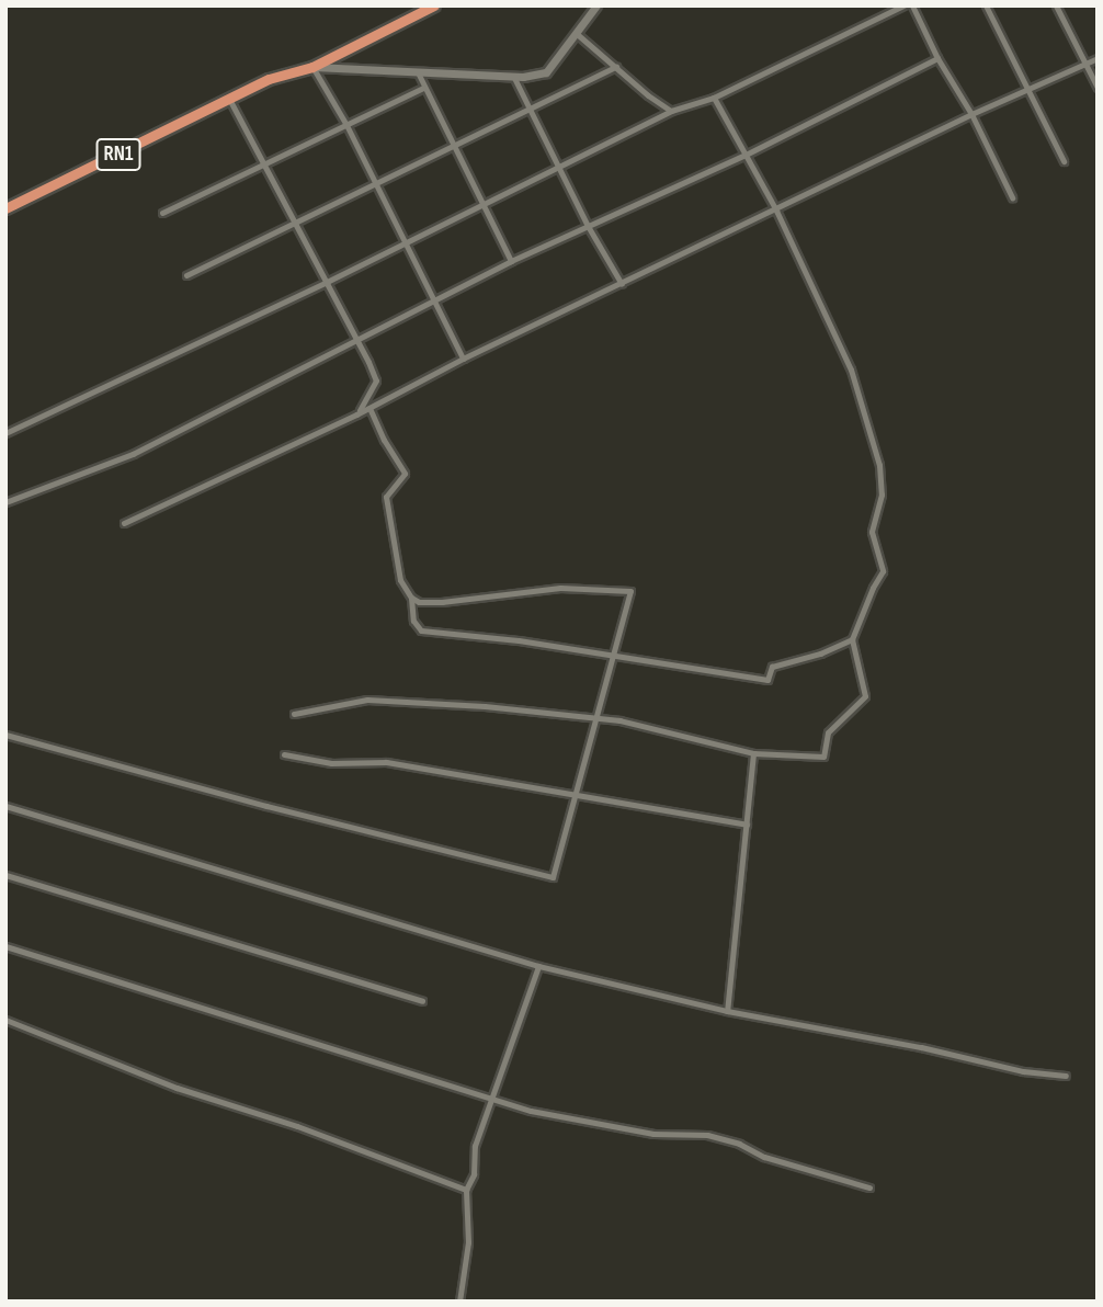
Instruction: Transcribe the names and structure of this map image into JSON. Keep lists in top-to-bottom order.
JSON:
{
  "streets": {
    "highway": ["RN1"]
  }
}
